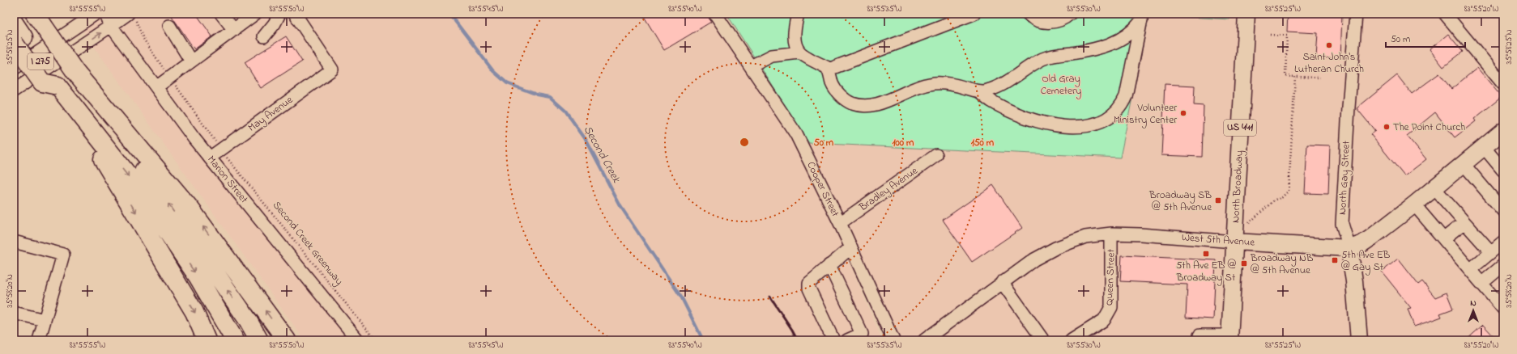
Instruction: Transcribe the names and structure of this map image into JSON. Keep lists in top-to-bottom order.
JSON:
{
  "streets": {
    "highway": ["I 275"],
    "main road": [
      "US 441",
      "North Gay Street",
      "North Broadway",
      "West 5th Avenue"
    ],
    "street": [
      "May Avenue",
      "Marion Street",
      "Cooper Street",
      "Bradley Avenue",
      "Queen Street"
    ],
    "path": ["Second Creek Greenway"]
  },
  "crossings": [
    ["May Avenue", "Marion Street"],
    ["North Gay Street", "West 5th Avenue"],
    ["North Broadway", "West 5th Avenue"],
    ["Cooper Street", "Bradley Avenue"],
    ["West 5th Avenue", "Queen Street"]
  ],
  "water": ["Second Creek"],
  "parks": ["Old Gray Cemetery"],
  "places": {
    "other": ["Saint John's Lutheran Church", "Volunteer Ministry Center", "The Point Church"],
    "transit": [
      "Broadway SB @ 5th Avenue",
      "5th Ave EB @ Broadway St",
      "5th Ave EB @ Gay St",
      "Broadway NB @ 5th Avenue"
    ]
  },
  "scale_bar": "50 m",
  "north": "top",
  "coordinates": [
    "83°55'55\"W",
    "83°55'50\"W",
    "83°55'45\"W",
    "83°55'40\"W",
    "83°55'35\"W",
    "83°55'30\"W",
    "83°55'25\"W",
    "83°55'20\"W",
    "35°58'25\"N",
    "35°58'20\"N"
  ],
  "rings": ["50 m", "100 m", "150 m"]
}
